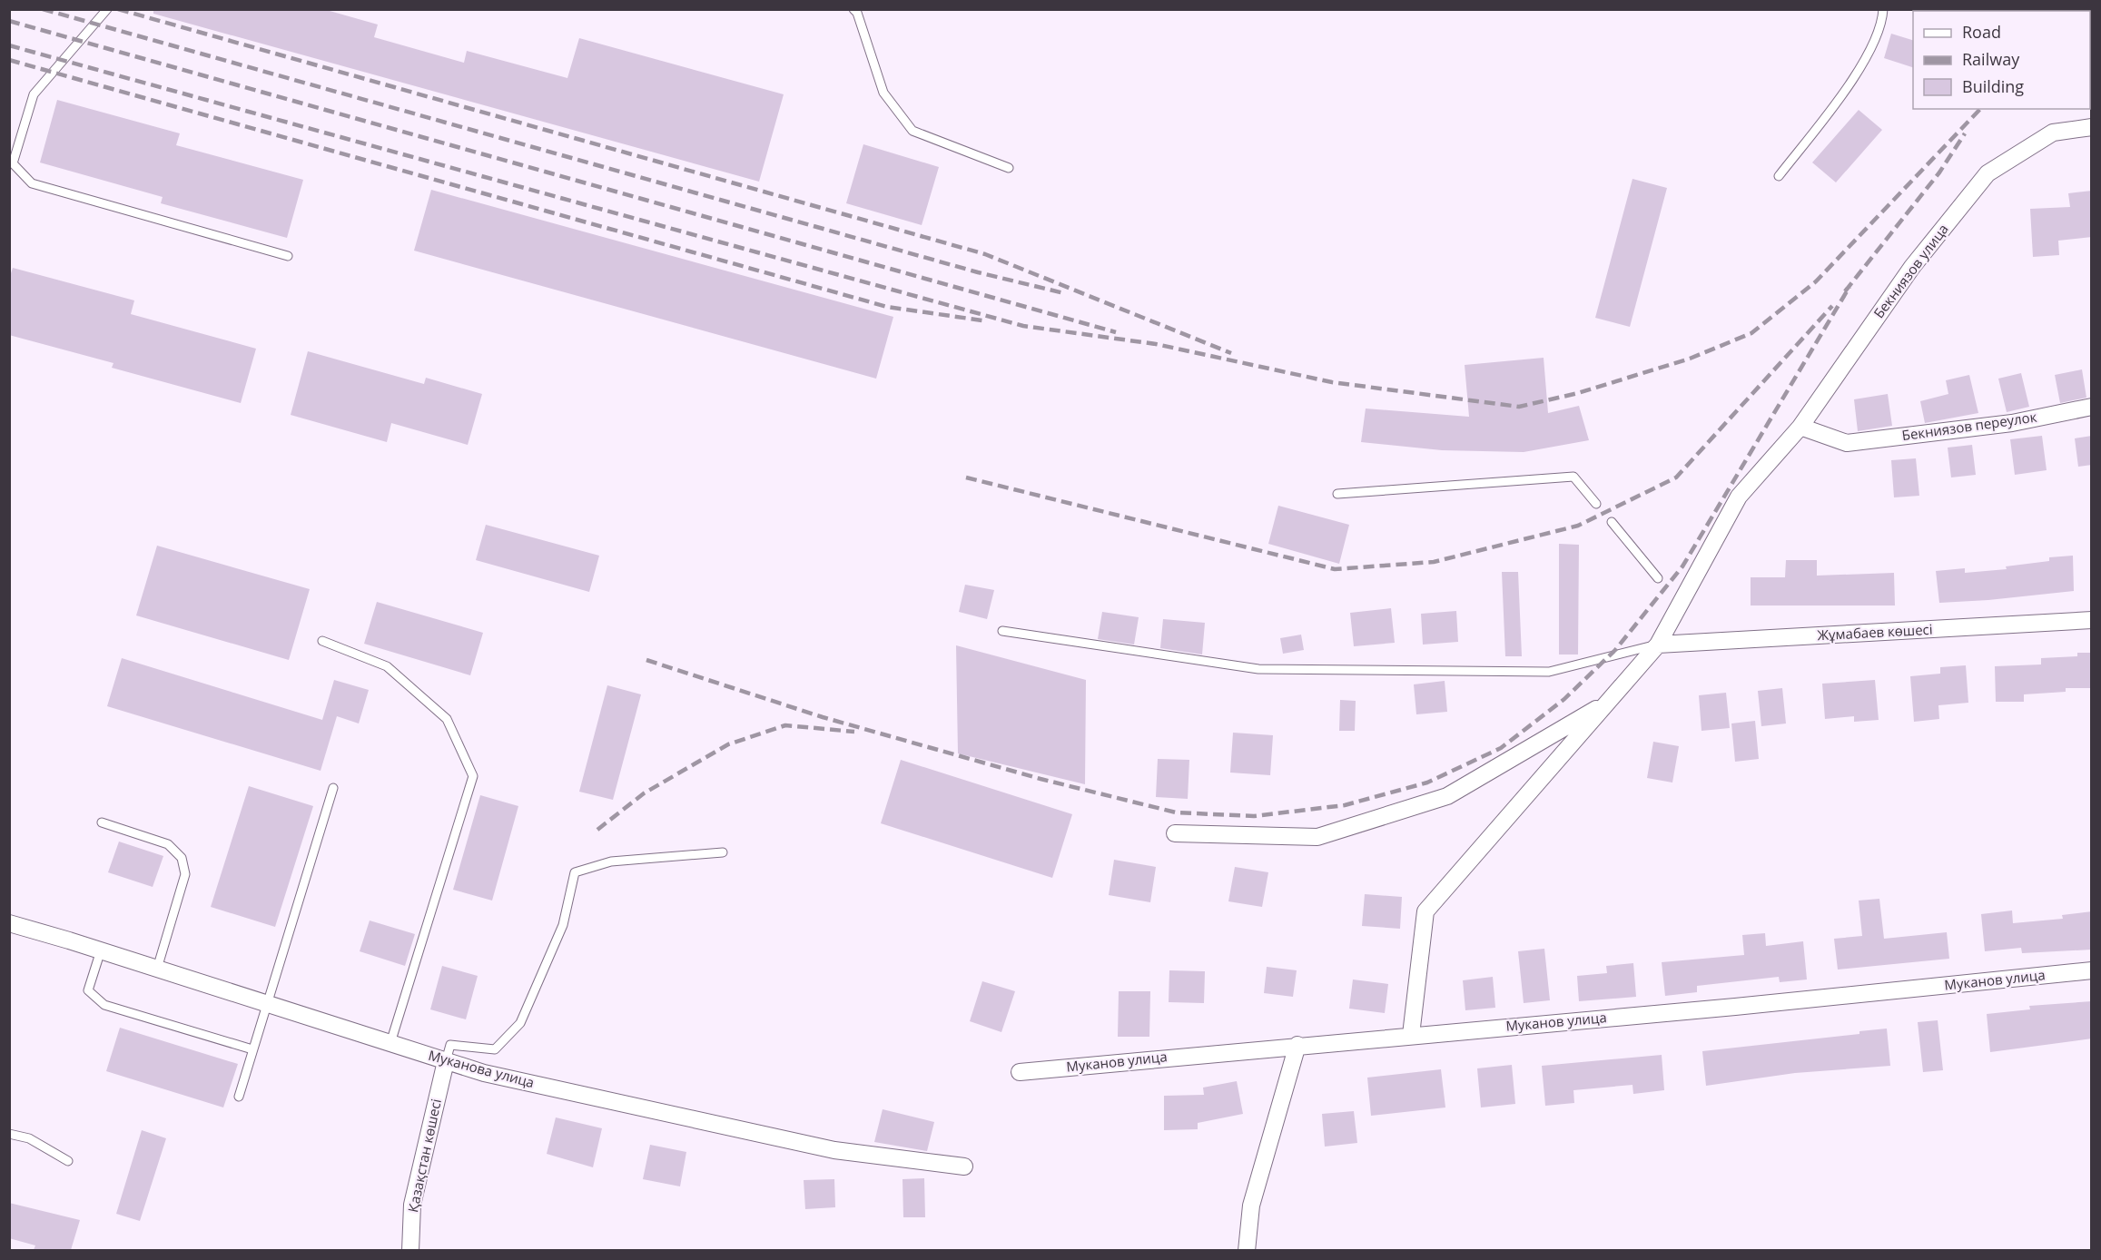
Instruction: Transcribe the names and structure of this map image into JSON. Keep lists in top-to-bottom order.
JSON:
{
  "streets": {
    "street": [
      "Бекниязов улица",
      "Бекниязов переулок",
      "Жұмабаев көшесі",
      "Муканов улица",
      "Муканова улица",
      "Қазақстан көшесі"
    ]
  },
  "crossings": [
    ["Бекниязов улица", "Бекниязов переулок"],
    ["Бекниязов улица", "Жұмабаев көшесі"],
    ["Бекниязов улица", "Муканов улица"],
    ["Муканова улица", "Қазақстан көшесі"]
  ],
  "legend": ["Road", "Railway", "Building"]
}
